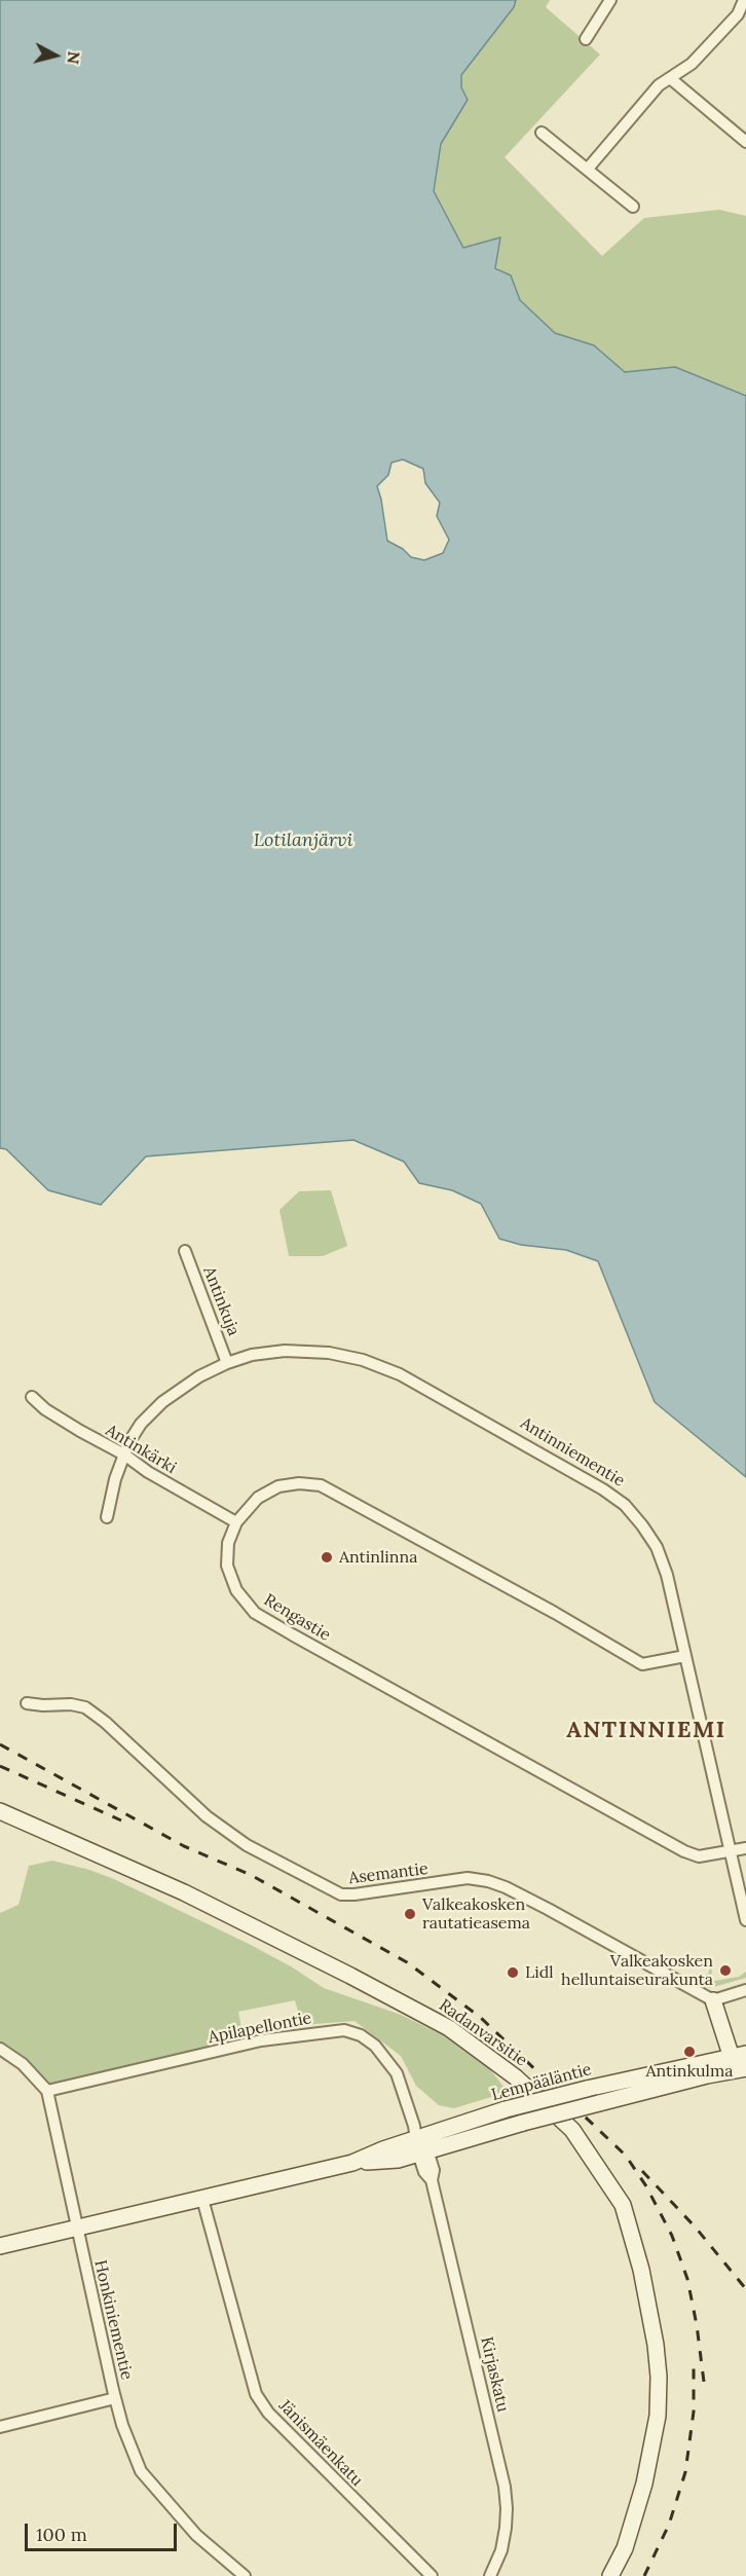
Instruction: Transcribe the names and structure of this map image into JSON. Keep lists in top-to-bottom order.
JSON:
{
  "streets": {
    "street": [
      "Antinkuja",
      "Antinkärki",
      "Antinniementie",
      "Rengastie",
      "Asemantie",
      "Apilapellontie",
      "Radanvarsitie",
      "Lempääläntie",
      "Honkiniementie",
      "Kirjaskatu",
      "Jänismäenkatu"
    ]
  },
  "crossings": [
    ["Antinkuja", "Antinniementie"],
    ["Antinkärki", "Antinniementie"],
    ["Antinkärki", "Rengastie"],
    ["Antinniementie", "Rengastie"],
    ["Apilapellontie", "Lempääläntie"],
    ["Apilapellontie", "Honkiniementie"],
    ["Apilapellontie", "Kirjaskatu"],
    ["Lempääläntie", "Honkiniementie"],
    ["Lempääläntie", "Kirjaskatu"],
    ["Lempääläntie", "Jänismäenkatu"]
  ],
  "districts": ["ANTINNIEMI"],
  "water": ["Lotilanjärvi"],
  "places": [
    "Antinlinna",
    "Valkeakosken rautatieasema",
    "Valkeakosken helluntaiseurakunta",
    "Lidl",
    "Antinkulma"
  ],
  "scale_bar": "100 m",
  "north": "right"
}
